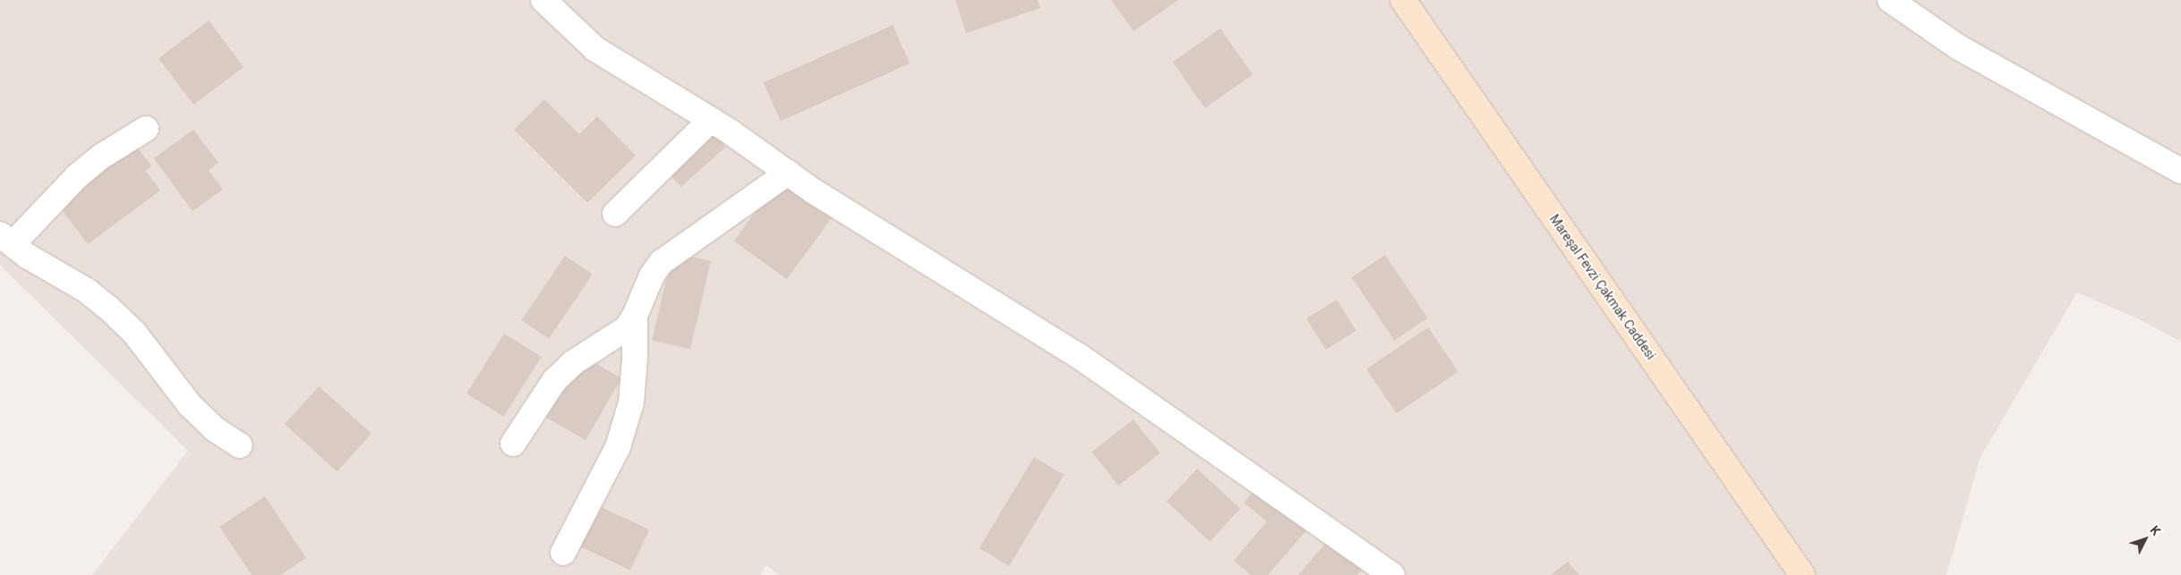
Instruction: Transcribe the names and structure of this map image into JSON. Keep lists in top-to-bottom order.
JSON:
{
  "streets": {
    "street": ["Mareşal Fevzi Çakmak Caddesi"]
  },
  "north": "top right"
}
